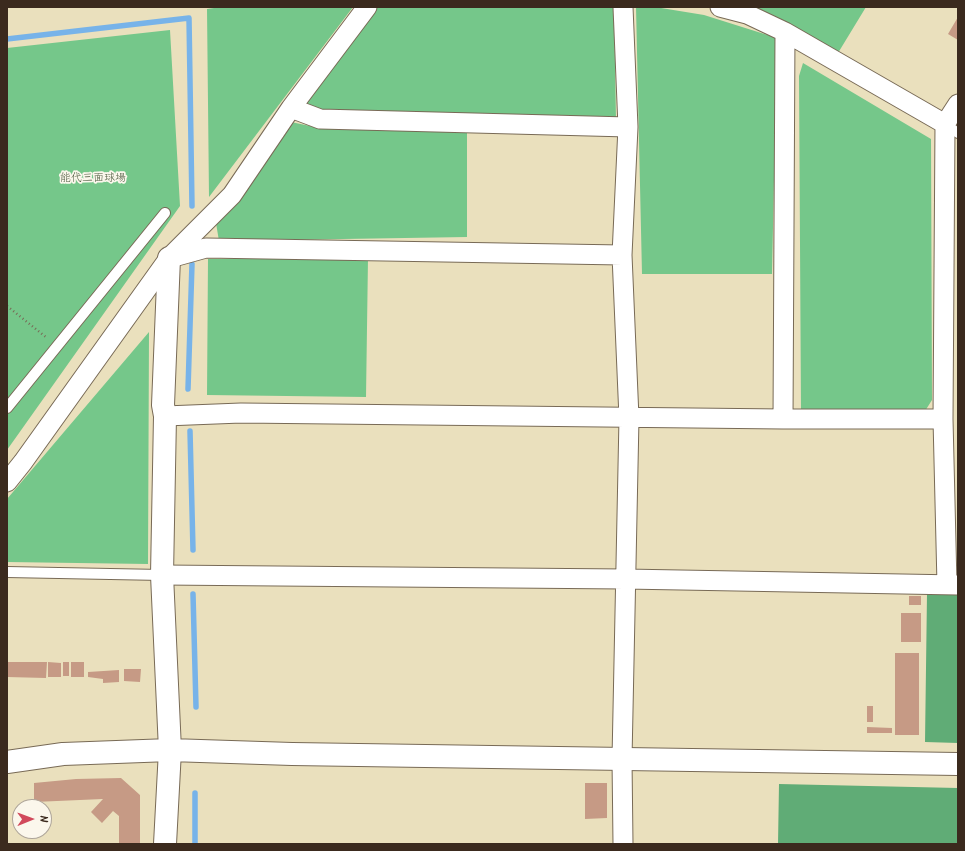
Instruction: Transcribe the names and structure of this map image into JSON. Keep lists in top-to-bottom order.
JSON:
{
  "parks": ["能代三面球場"],
  "north": "right"
}
